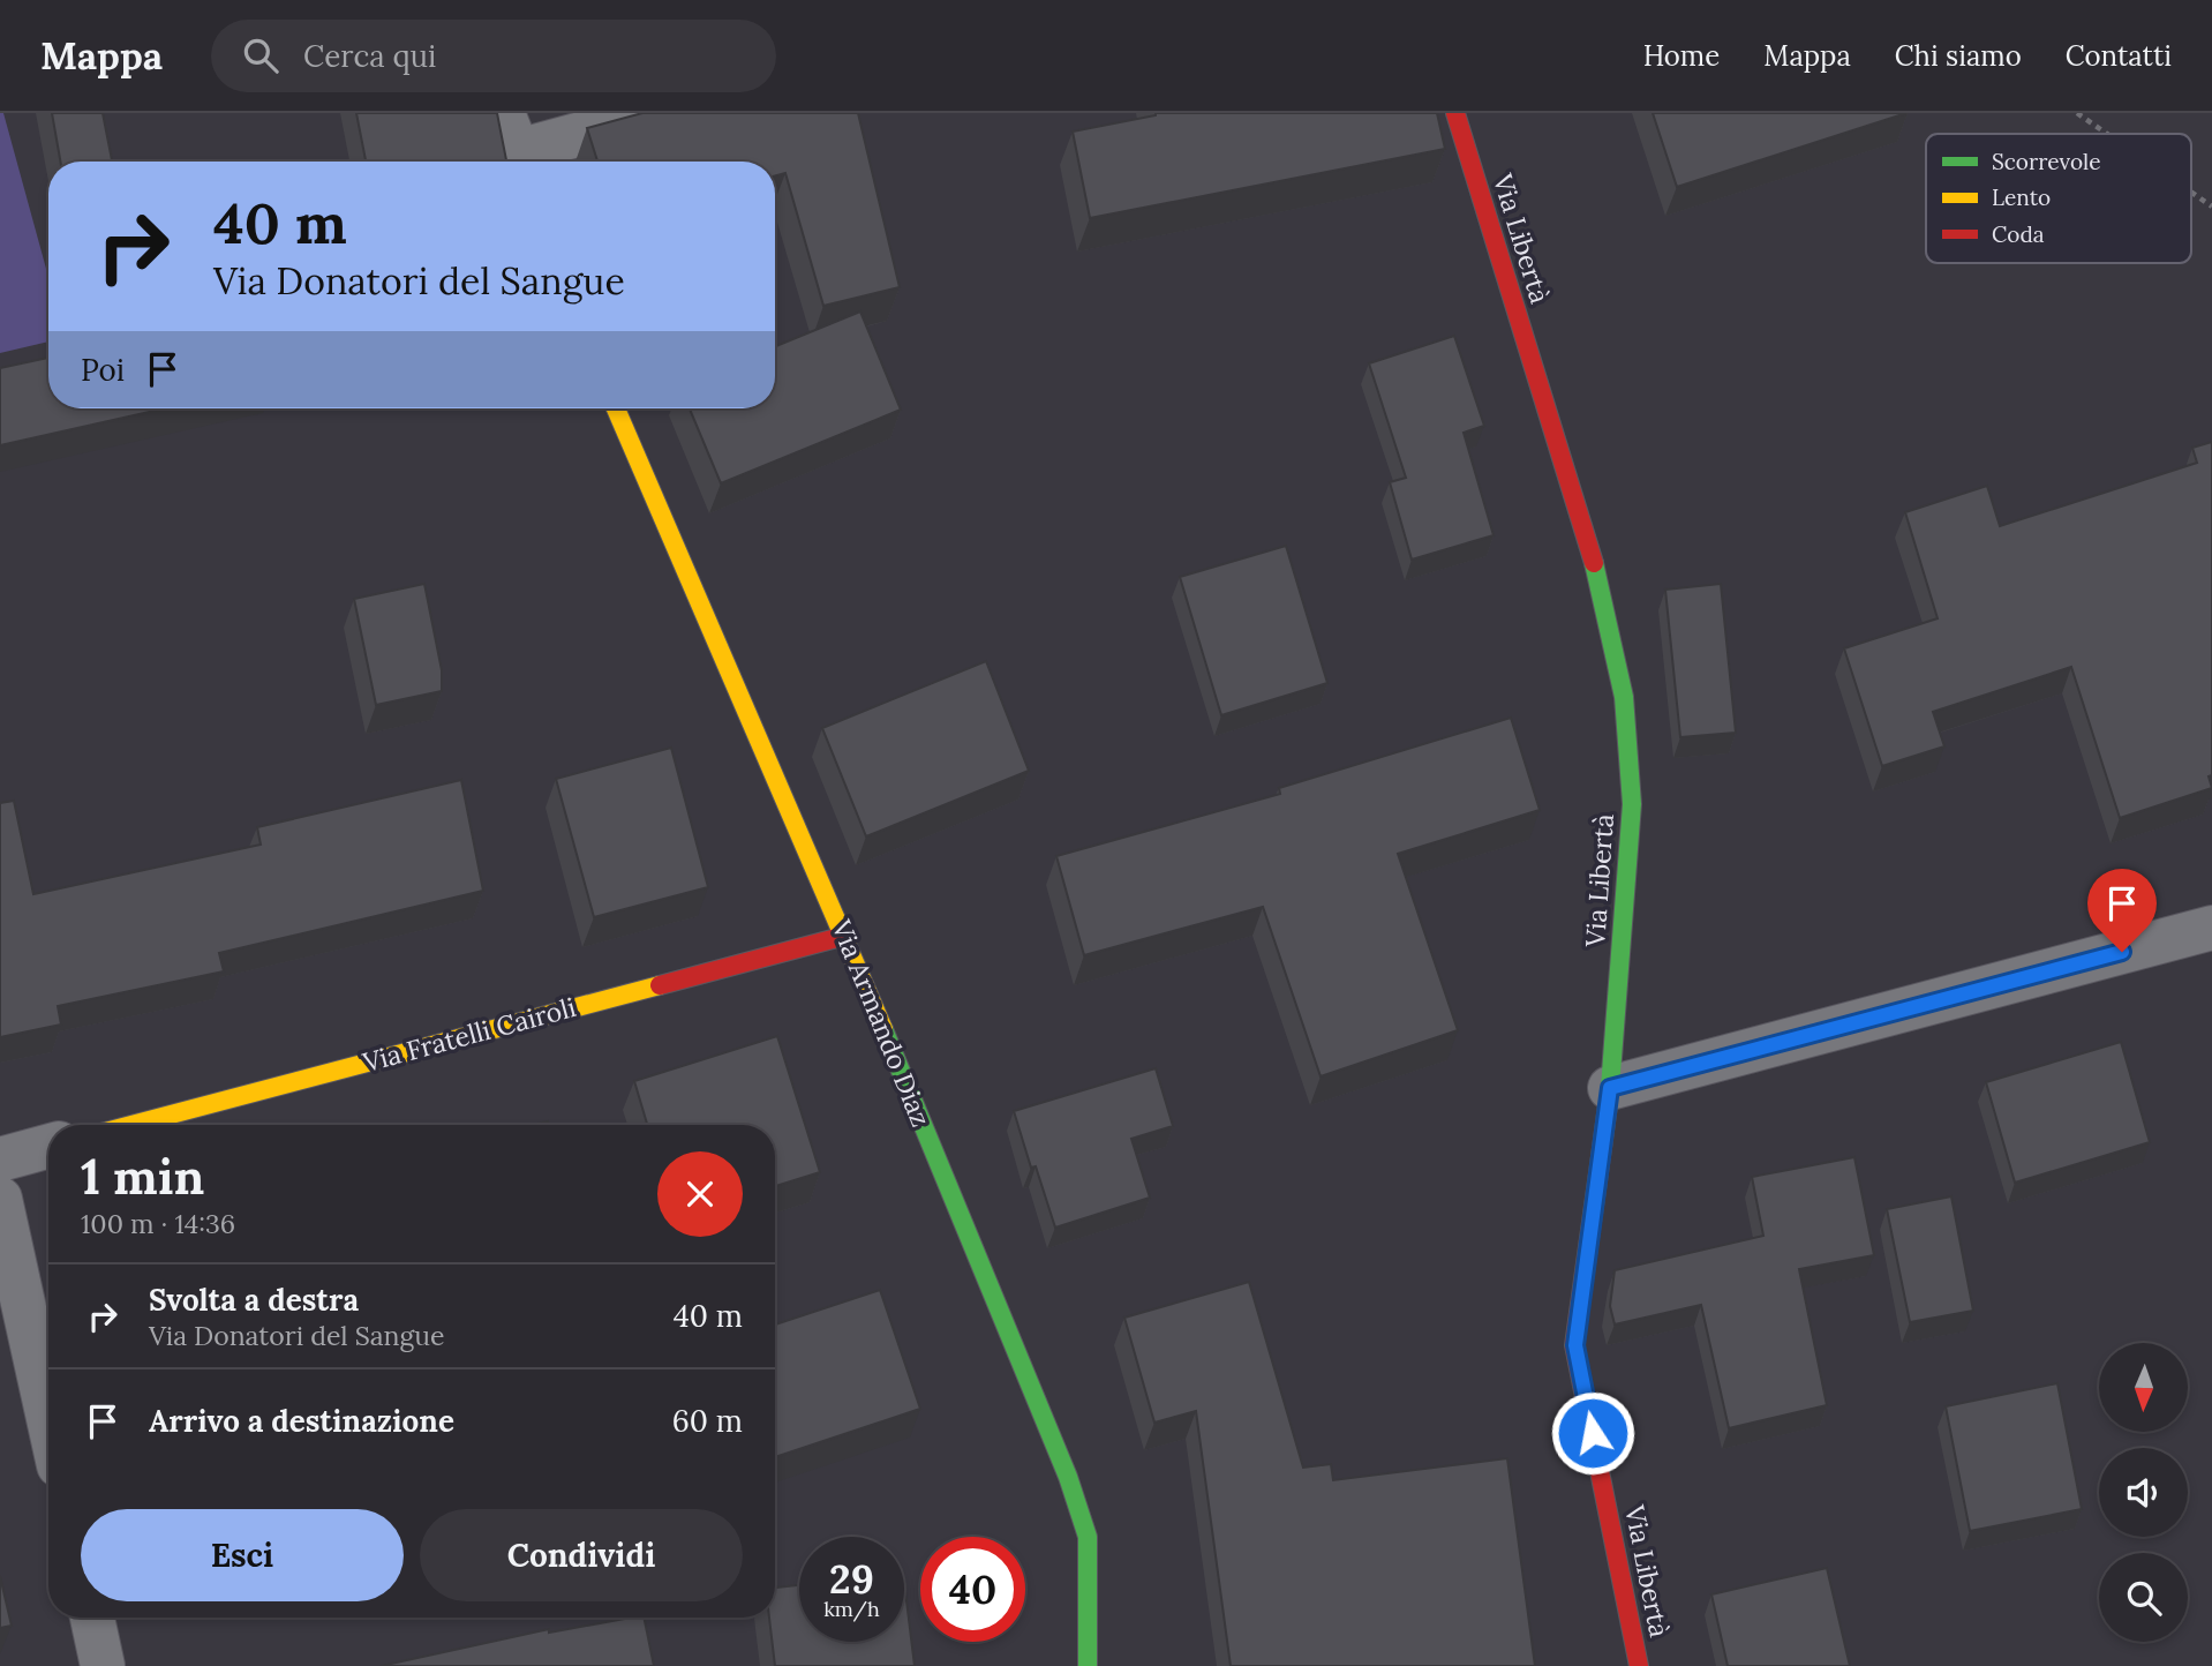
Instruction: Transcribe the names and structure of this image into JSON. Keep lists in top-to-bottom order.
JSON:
{
  "streets": {
    "street": ["Via Libertà", "Via Armando Diaz", "Via Fratelli Cairoli"]
  },
  "crossings": [
    ["Via Armando Diaz", "Via Fratelli Cairoli"]
  ],
  "legend": ["Scorrevole", "Lento", "Coda"],
  "north": "bottom",
  "page": {
    "header": "Mappa",
    "search": "Cerca qui",
    "nav": [
      "Home",
      "Mappa",
      "Chi siamo",
      "Contatti"
    ],
    "turn": ["40 m", "Via Donatori del Sangue"],
    "then": "Poi",
    "heading": ["1 min", "100 m · 14:36"],
    "list": [
      {
        "name": "Svolta a destra",
        "note": "Via Donatori del Sangue",
        "value": "40 m"
      },
      {
        "name": "Arrivo a destinazione",
        "value": "60 m"
      }
    ],
    "buttons": ["Esci", "Condividi"],
    "speed": "29 km/h",
    "limit": "40"
  }
}
